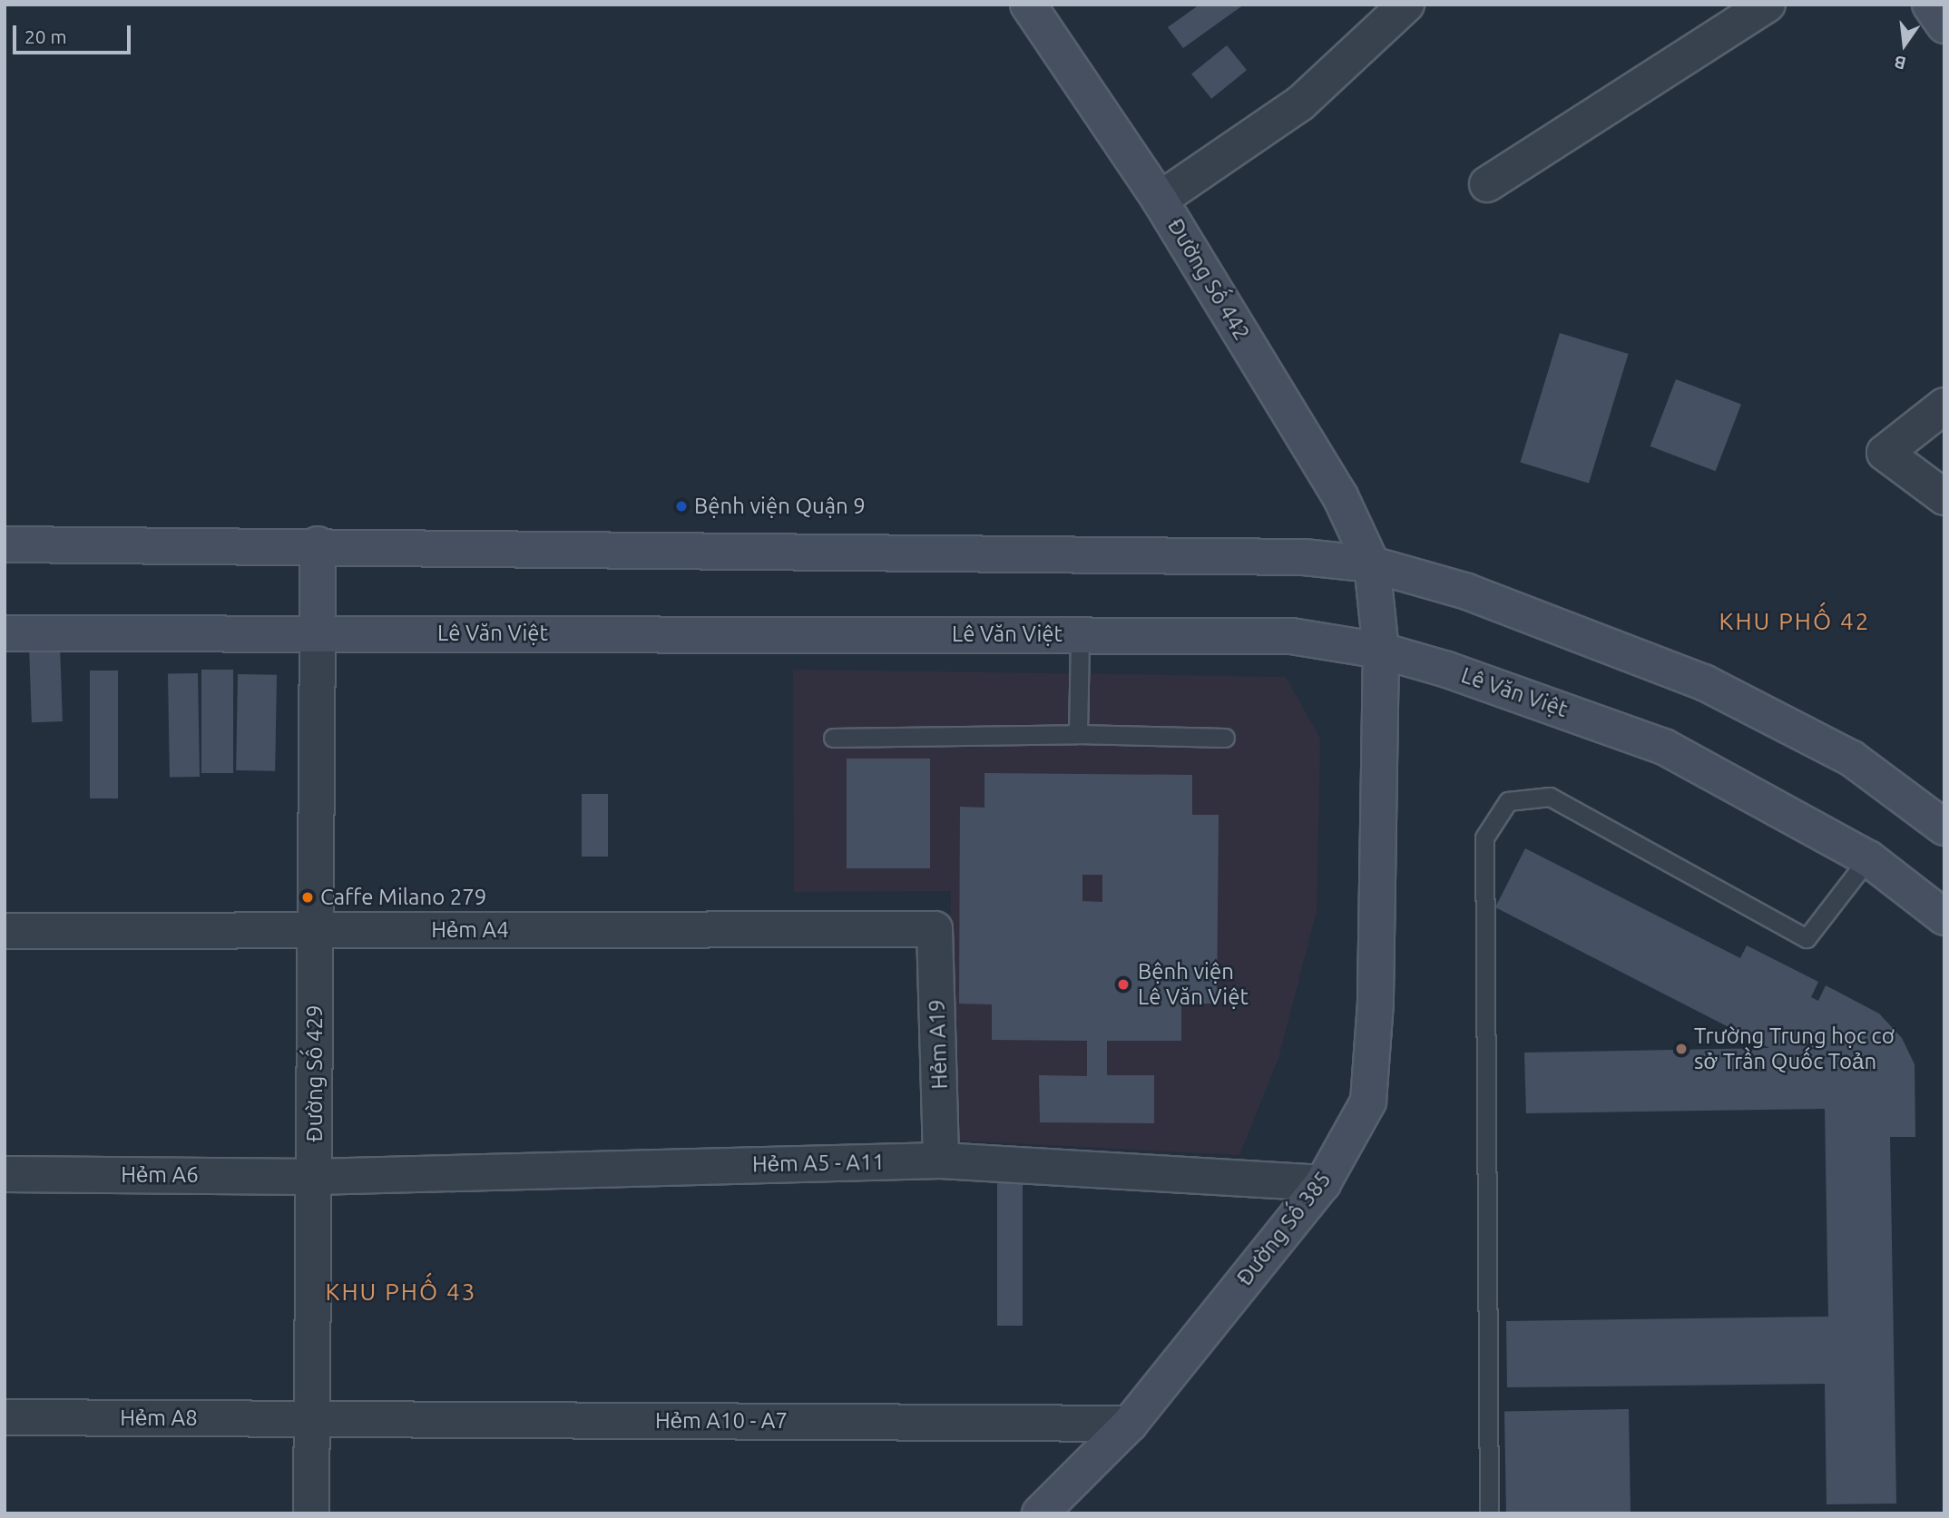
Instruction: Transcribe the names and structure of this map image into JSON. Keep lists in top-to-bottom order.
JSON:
{
  "streets": {
    "main road": ["Đường Số 442", "Lê Văn Việt", "Đường Số 385"],
    "street": [
      "Hẻm A4",
      "Hẻm A19",
      "Đường Số 429",
      "Hẻm A5 - A11",
      "Hẻm A6",
      "Hẻm A8",
      "Hẻm A10 - A7"
    ]
  },
  "crossings": [
    ["Đường Số 442", "Lê Văn Việt"],
    ["Đường Số 442", "Đường Số 385"],
    ["Lê Văn Việt", "Đường Số 429"],
    ["Lê Văn Việt", "Đường Số 385"],
    ["Hẻm A4", "Hẻm A19"],
    ["Hẻm A4", "Đường Số 429"],
    ["Hẻm A19", "Hẻm A5 - A11"],
    ["Đường Số 429", "Hẻm A5 - A11"],
    ["Đường Số 429", "Hẻm A6"],
    ["Đường Số 429", "Hẻm A8"],
    ["Đường Số 429", "Hẻm A10 - A7"],
    ["Hẻm A5 - A11", "Hẻm A6"],
    ["Hẻm A5 - A11", "Đường Số 385"],
    ["Đường Số 385", "Hẻm A10 - A7"],
    ["Hẻm A8", "Hẻm A10 - A7"]
  ],
  "districts": ["KHU PHỐ 42", "KHU PHỐ 43"],
  "places": [
    "Bệnh viện Quận 9",
    "Caffe Milano 279",
    "Bệnh viện Lê Văn Việt",
    "Trường Trung học cơ sở Trần Quốc Toản"
  ],
  "scale_bar": "20 m",
  "north": "bottom"
}
